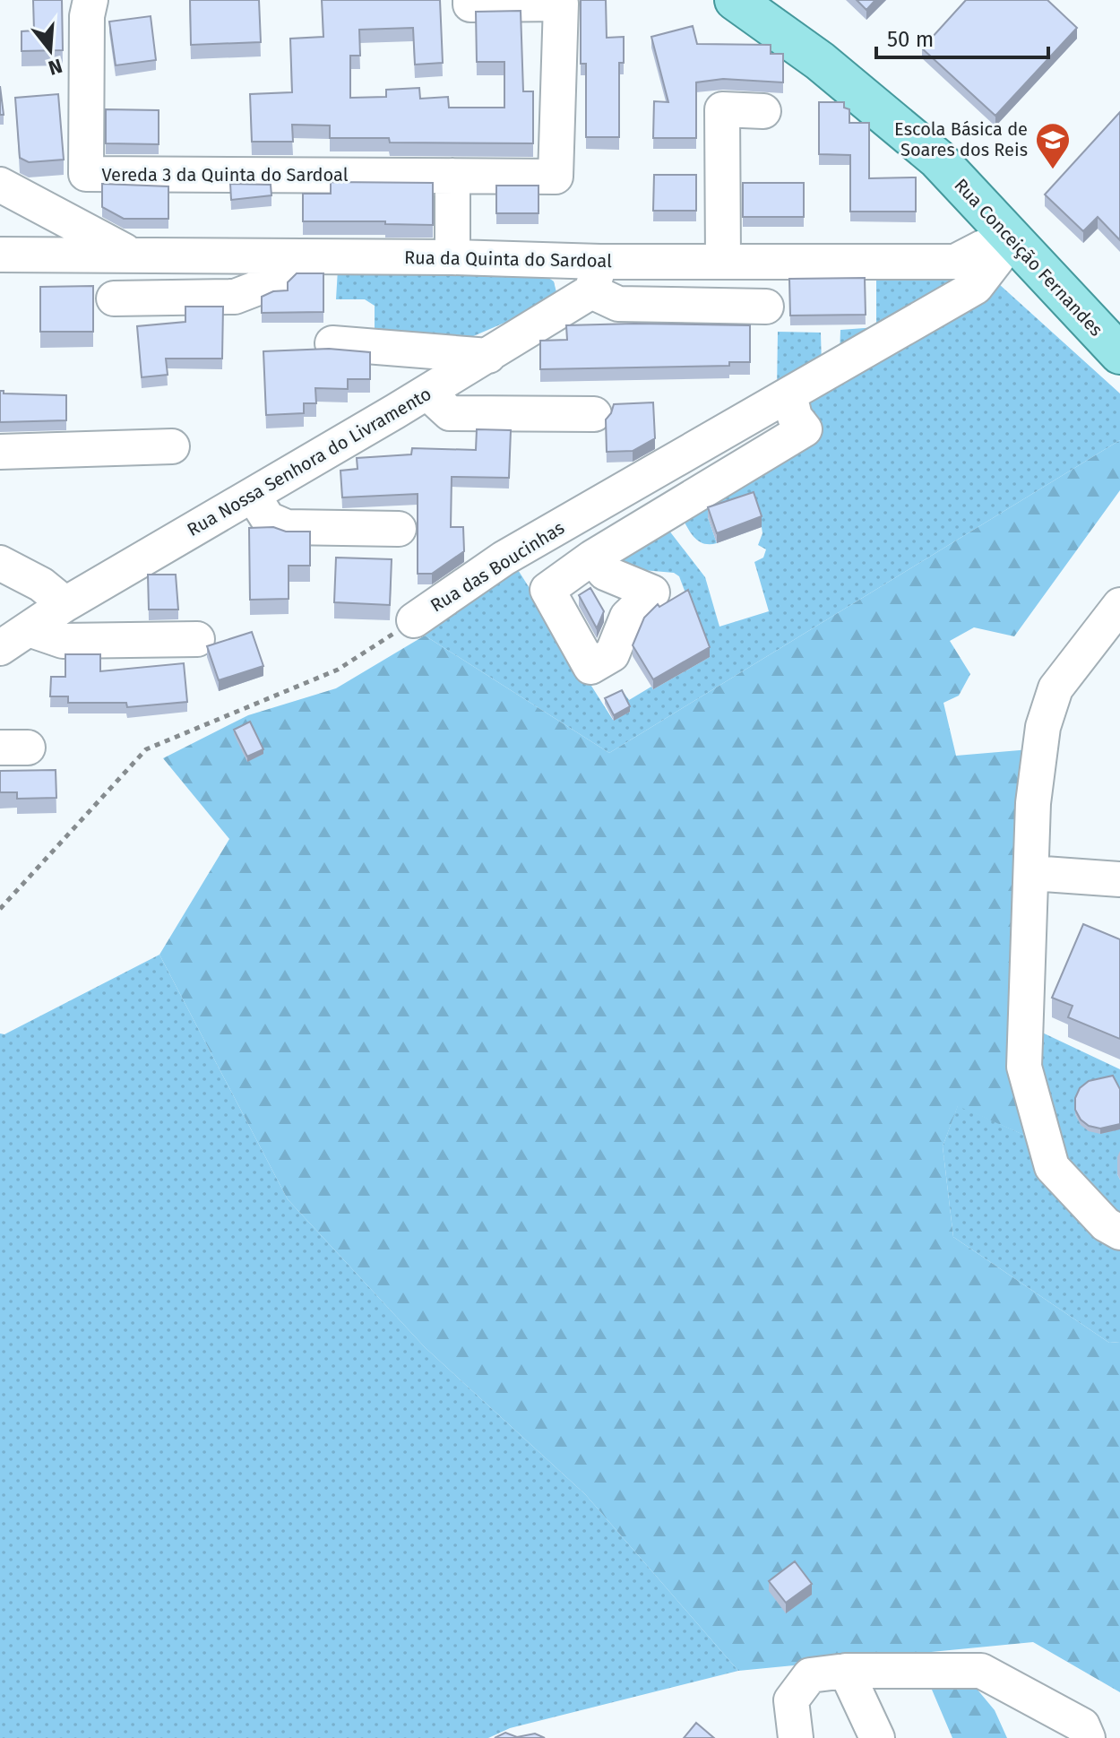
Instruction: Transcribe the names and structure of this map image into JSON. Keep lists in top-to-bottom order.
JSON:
{
  "streets": {
    "main road": ["Rua Conceição Fernandes"],
    "street": [
      "Vereda 3 da Quinta do Sardoal",
      "Rua da Quinta do Sardoal",
      "Rua Nossa Senhora do Livramento",
      "Rua das Boucinhas"
    ]
  },
  "crossings": [
    ["Rua Conceição Fernandes", "Rua da Quinta do Sardoal"],
    ["Rua Conceição Fernandes", "Rua das Boucinhas"],
    ["Rua da Quinta do Sardoal", "Rua Nossa Senhora do Livramento"],
    ["Rua da Quinta do Sardoal", "Rua das Boucinhas"]
  ],
  "places": {
    "school or university": ["Escola Básica de Soares dos Reis"]
  },
  "scale_bar": "50 m",
  "north": "bottom"
}
